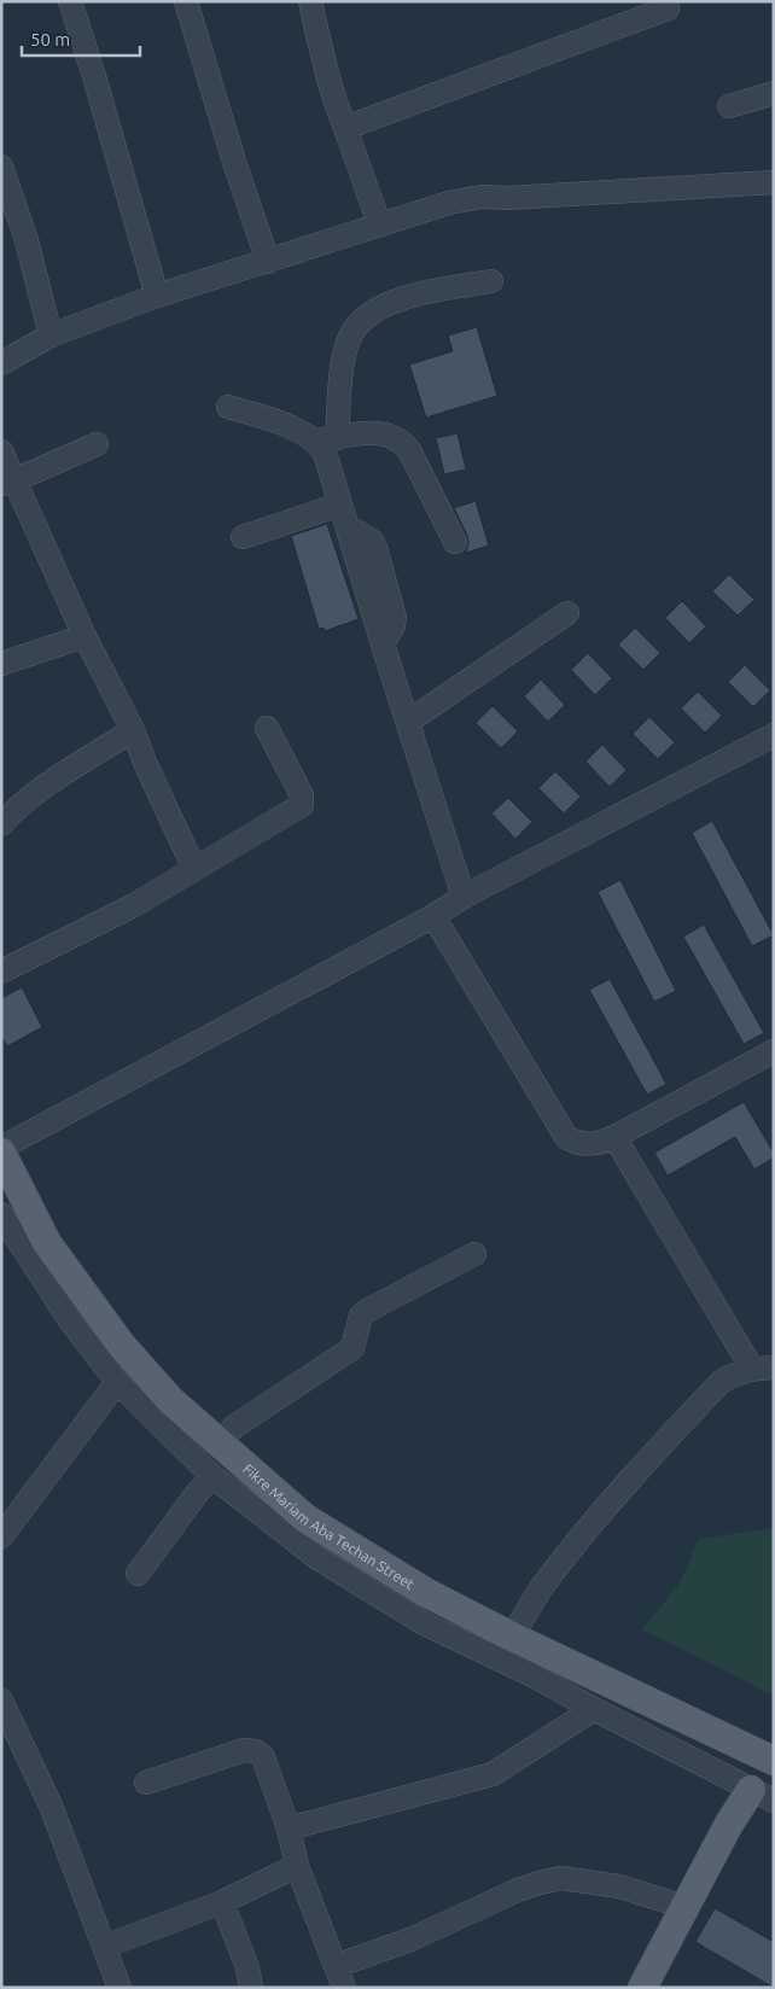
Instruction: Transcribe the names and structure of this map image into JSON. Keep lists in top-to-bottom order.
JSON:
{
  "streets": {
    "main road": ["Fikre Mariam Aba Techan Street"]
  },
  "scale_bar": "50 m"
}
